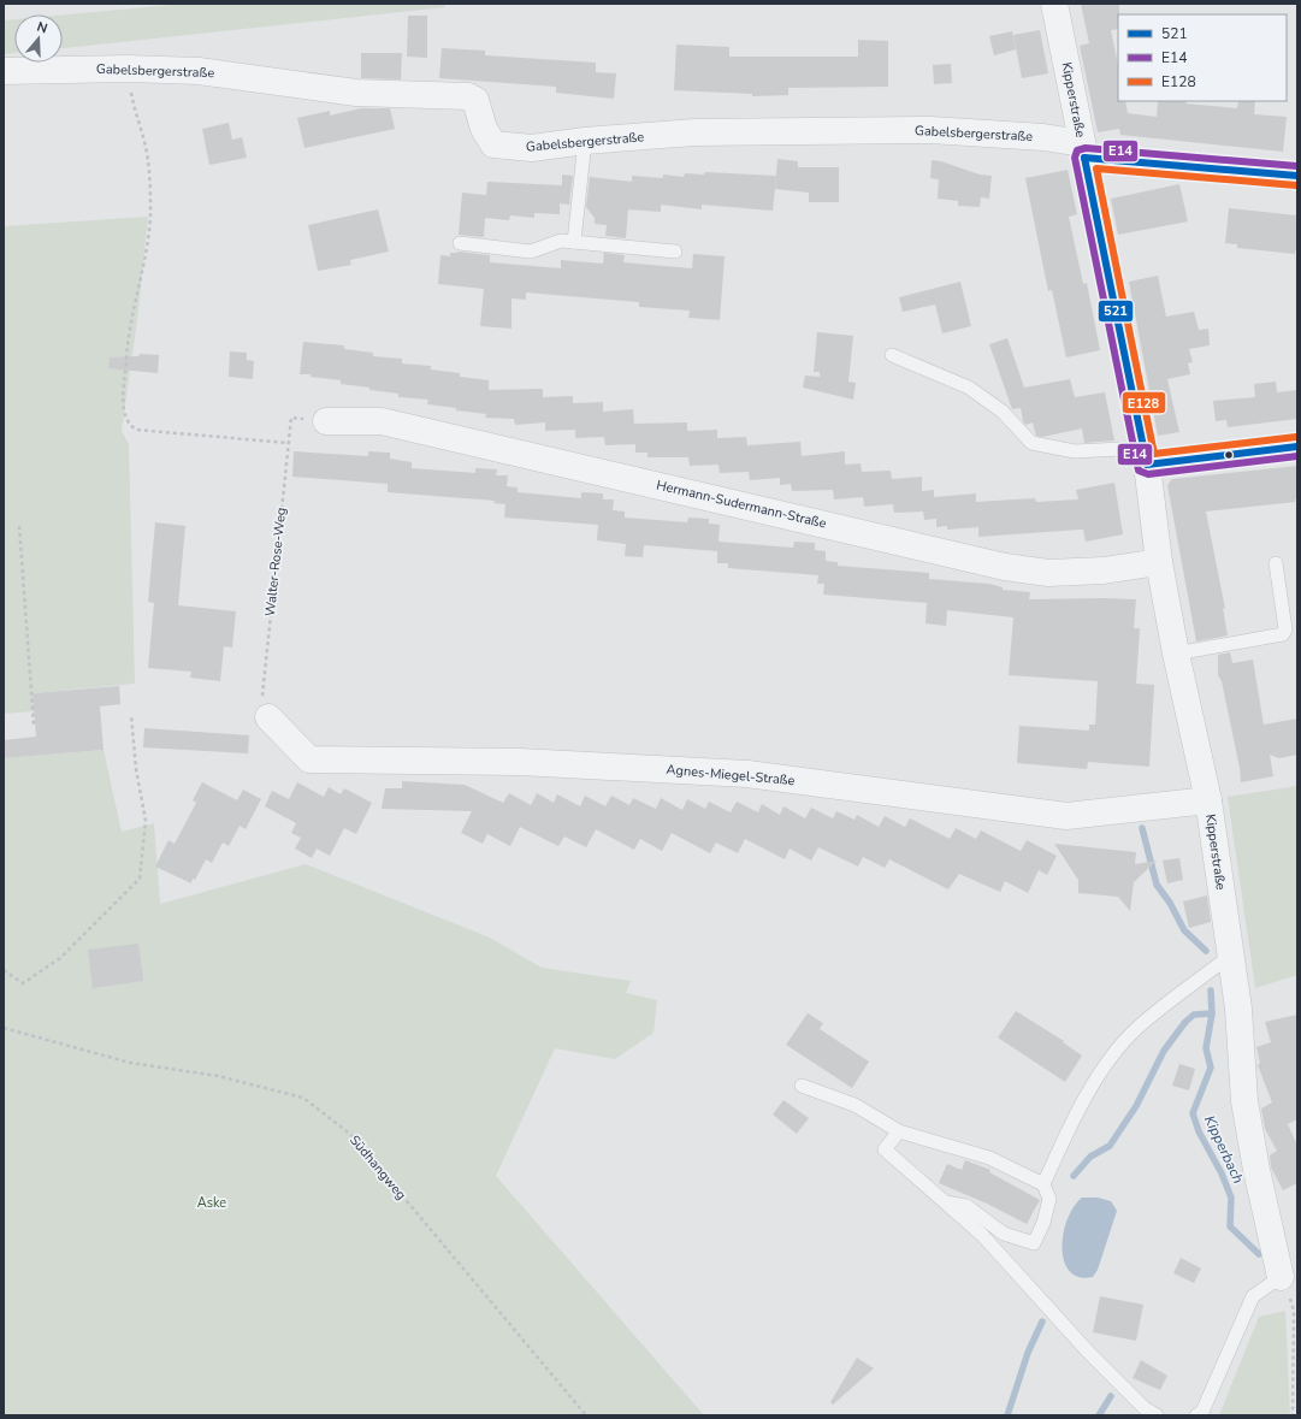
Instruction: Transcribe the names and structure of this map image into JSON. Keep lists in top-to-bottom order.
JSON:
{
  "streets": {
    "street": [
      "Gabelsbergerstraße",
      "Kipperstraße",
      "Hermann-Sudermann-Straße",
      "Agnes-Miegel-Straße"
    ],
    "path": ["Walter-Rose-Weg", "Südhangweg"]
  },
  "crossings": [
    ["Gabelsbergerstraße", "Kipperstraße"],
    ["Kipperstraße", "Hermann-Sudermann-Straße"],
    ["Kipperstraße", "Agnes-Miegel-Straße"],
    ["Walter-Rose-Weg", "Agnes-Miegel-Straße"]
  ],
  "water": ["Kipperbach"],
  "parks": ["Aske"],
  "lines": ["transit line E14", "transit line 521", "transit line E128"],
  "legend": ["521", "E14", "E128"],
  "north": "top"
}
